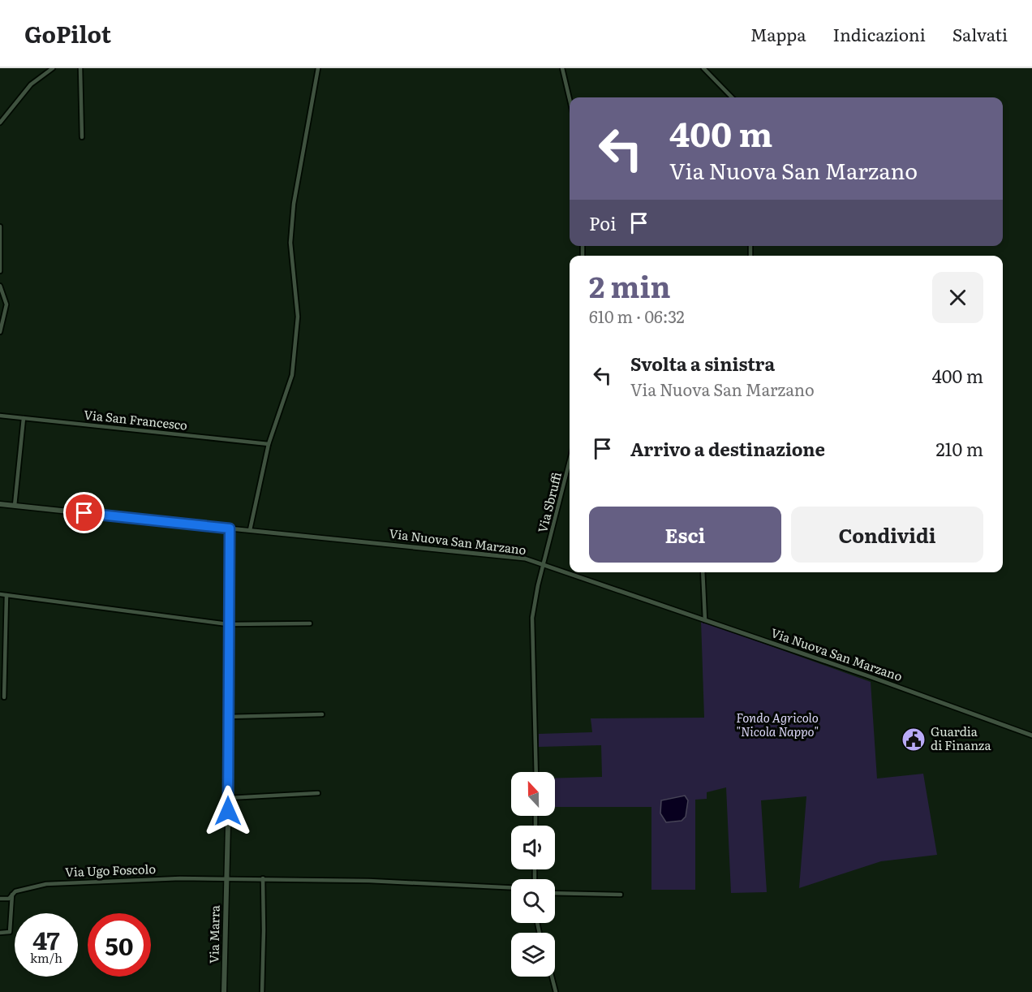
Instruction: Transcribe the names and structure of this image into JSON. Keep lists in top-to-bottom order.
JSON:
{
  "streets": {
    "main road": ["Via Nuova San Marzano", "Via Marra"],
    "street": ["Via San Francesco", "Via Sbruffi", "Via Ugo Foscolo"]
  },
  "crossings": [
    ["Via Sbruffi", "Via Nuova San Marzano"],
    ["Via Nuova San Marzano", "Via Marra"],
    ["Via Ugo Foscolo", "Via Marra"]
  ],
  "parks": ["Fondo Agricolo \"Nicola Nappo\""],
  "places": {
    "public building": ["Guardia di Finanza"]
  },
  "north": "top",
  "page": {
    "header": "GoPilot",
    "nav": ["Mappa", "Indicazioni", "Salvati"],
    "turn": ["400 m", "Via Nuova San Marzano"],
    "then": "Poi",
    "heading": ["2 min", "610 m · 06:32"],
    "list": [
      {
        "name": "Svolta a sinistra",
        "note": "Via Nuova San Marzano",
        "value": "400 m"
      },
      {
        "name": "Arrivo a destinazione",
        "value": "210 m"
      }
    ],
    "buttons": ["Esci", "Condividi"],
    "speed": "47 km/h",
    "limit": "50"
  }
}
